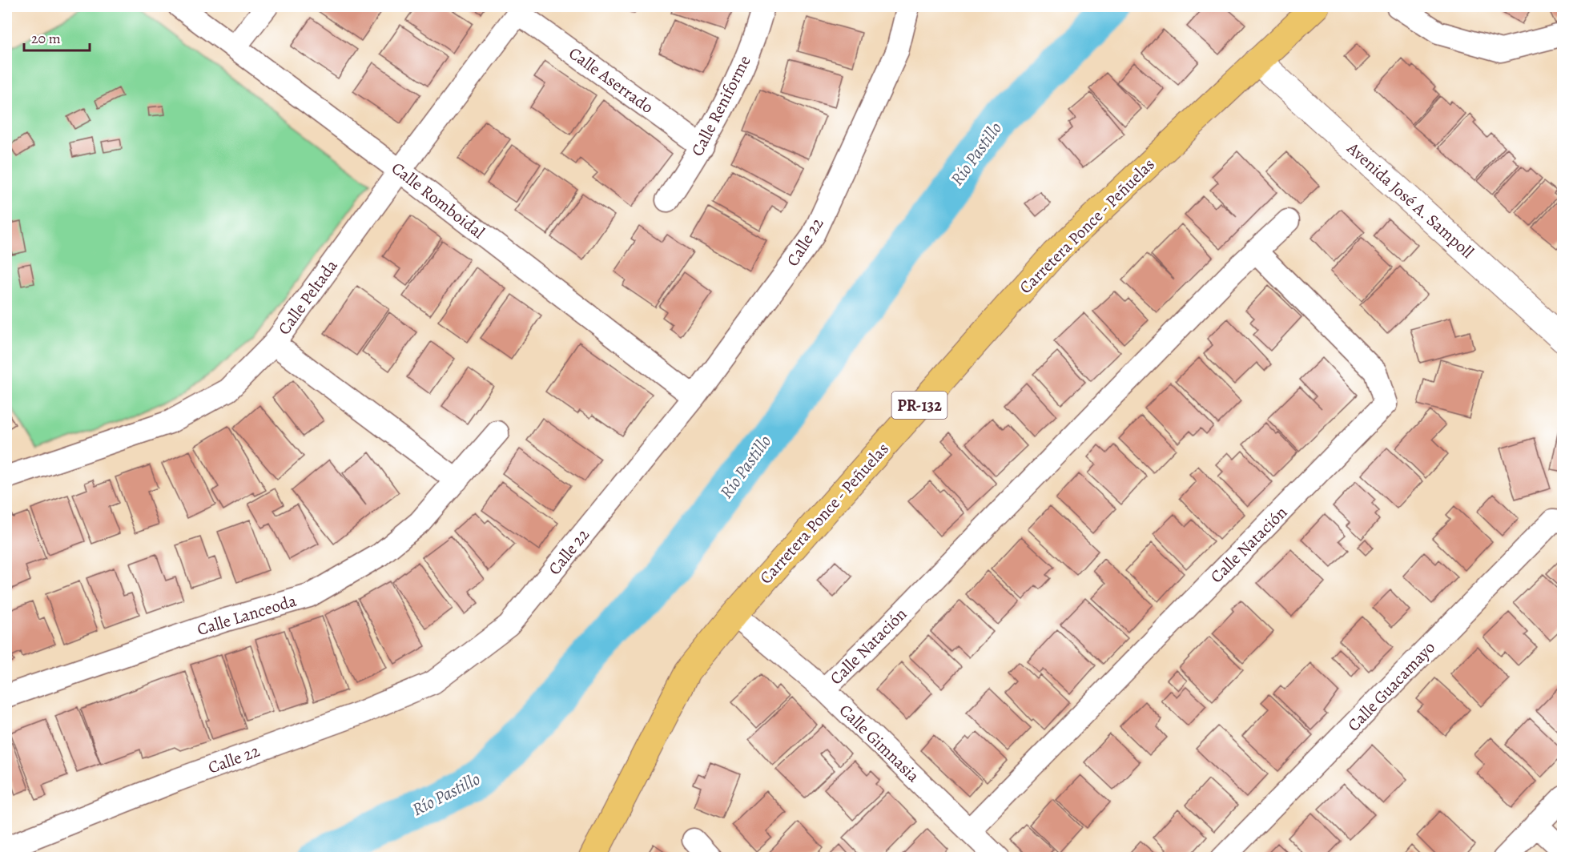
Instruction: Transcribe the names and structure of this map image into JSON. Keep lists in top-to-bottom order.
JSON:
{
  "streets": {
    "main road": ["Carretera Ponce - Peñuelas", "PR-132"],
    "street": [
      "Calle Aserrado",
      "Calle Reniforme",
      "Calle Romboidal",
      "Avenida José A. Sampoll",
      "Calle 22",
      "Calle Peltada",
      "Calle Natación",
      "Calle Lanceoda",
      "Calle Guacamayo",
      "Calle Gimnasia"
    ]
  },
  "crossings": [
    ["Calle Aserrado", "Calle Reniforme"],
    ["Calle Aserrado", "Calle Peltada"],
    ["Calle Romboidal", "Calle 22"],
    ["Calle Romboidal", "Calle Peltada"],
    ["Avenida José A. Sampoll", "Carretera Ponce - Peñuelas"],
    ["Carretera Ponce - Peñuelas", "Calle Gimnasia"],
    ["Calle Natación", "Calle Gimnasia"]
  ],
  "water": ["Río Pastillo"],
  "scale_bar": "20 m"
}
